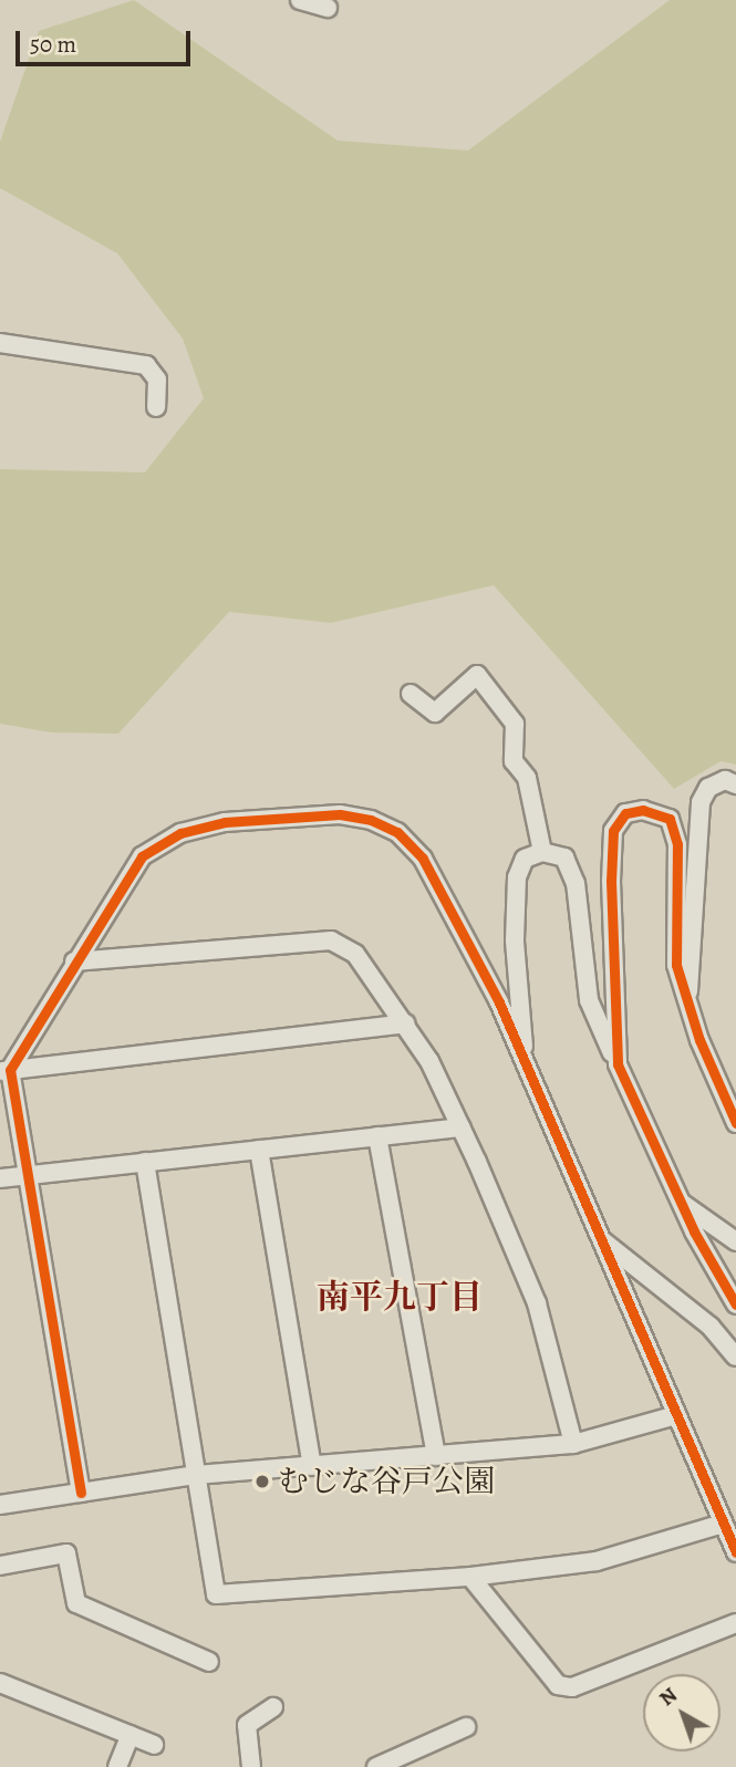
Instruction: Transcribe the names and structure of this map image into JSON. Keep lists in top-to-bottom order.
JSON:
{
  "districts": ["南平九丁目"],
  "places": ["むじな谷戸公園"],
  "scale_bar": "50 m",
  "north": "top left"
}
